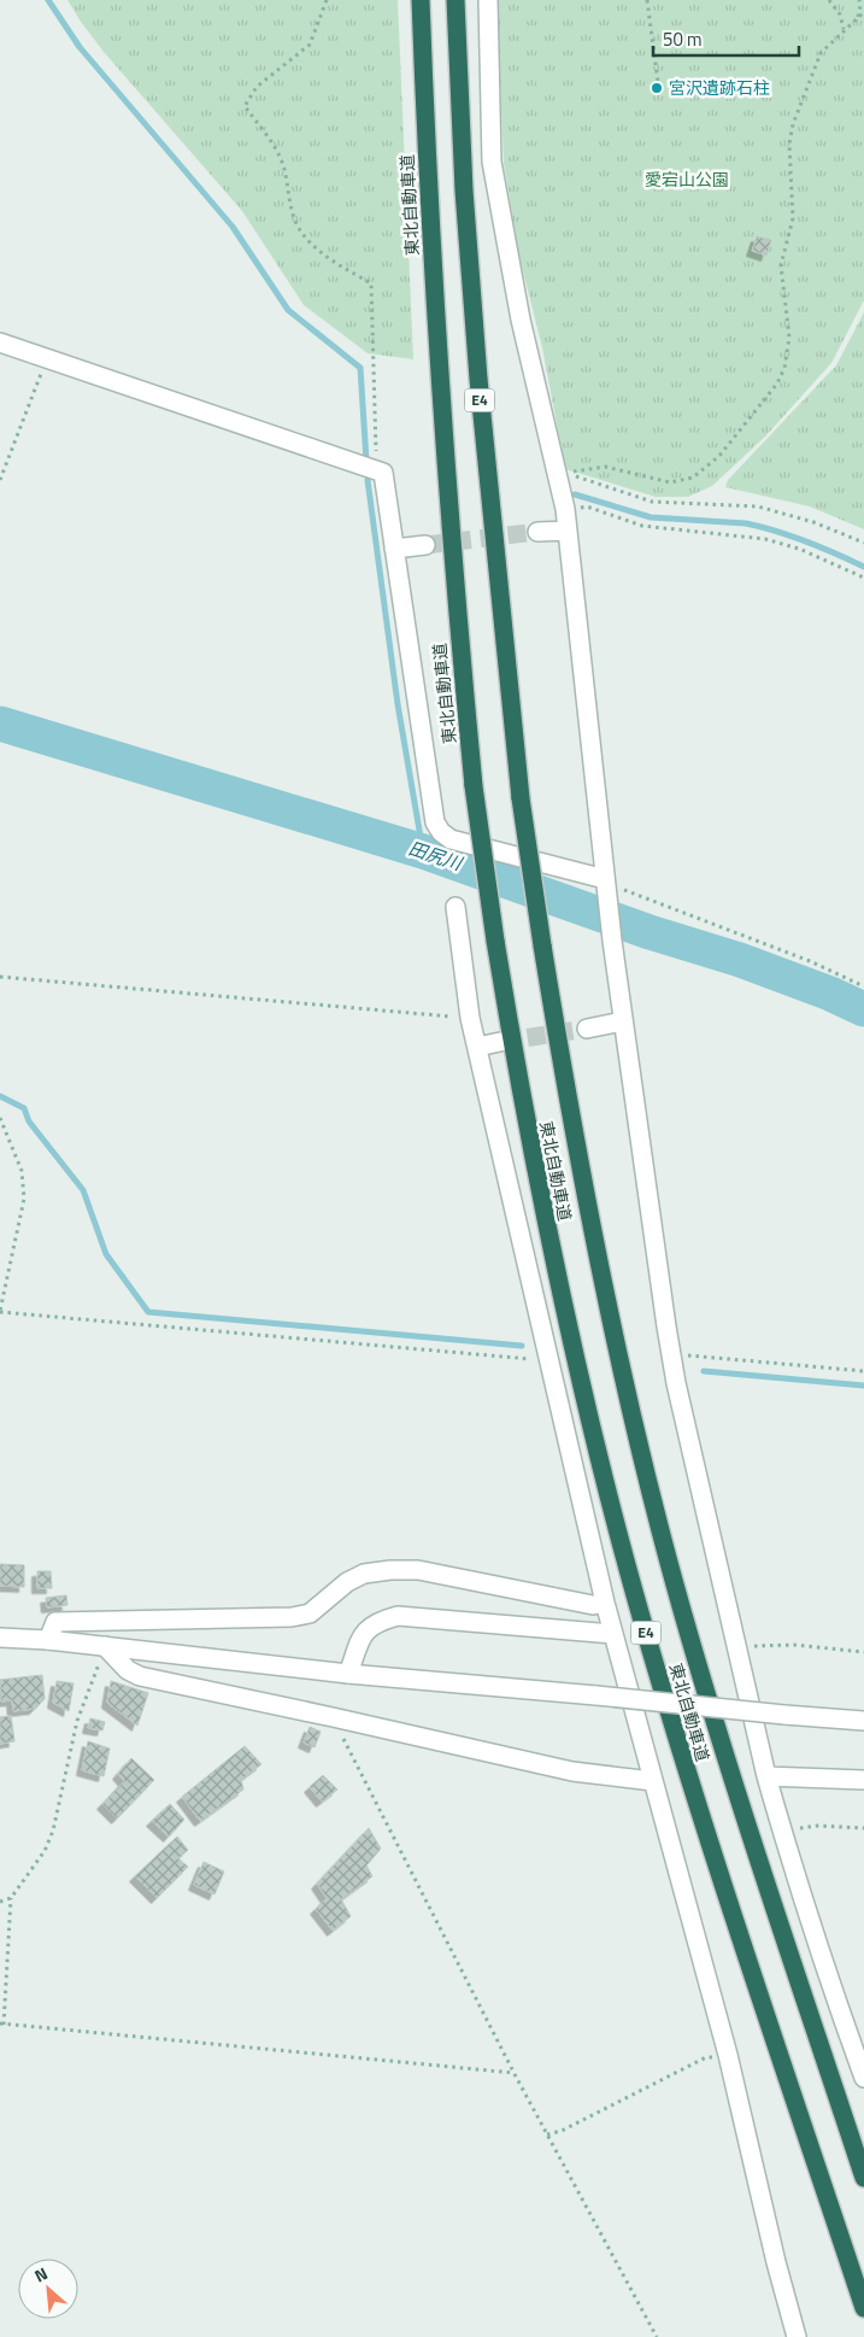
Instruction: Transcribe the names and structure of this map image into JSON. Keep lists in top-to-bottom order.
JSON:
{
  "streets": {
    "highway": ["東北自動車道", "E4"]
  },
  "water": ["田尻川"],
  "parks": ["愛宕山公園"],
  "places": ["宮沢遺跡石柱"],
  "scale_bar": "50 m",
  "north": "top left"
}
